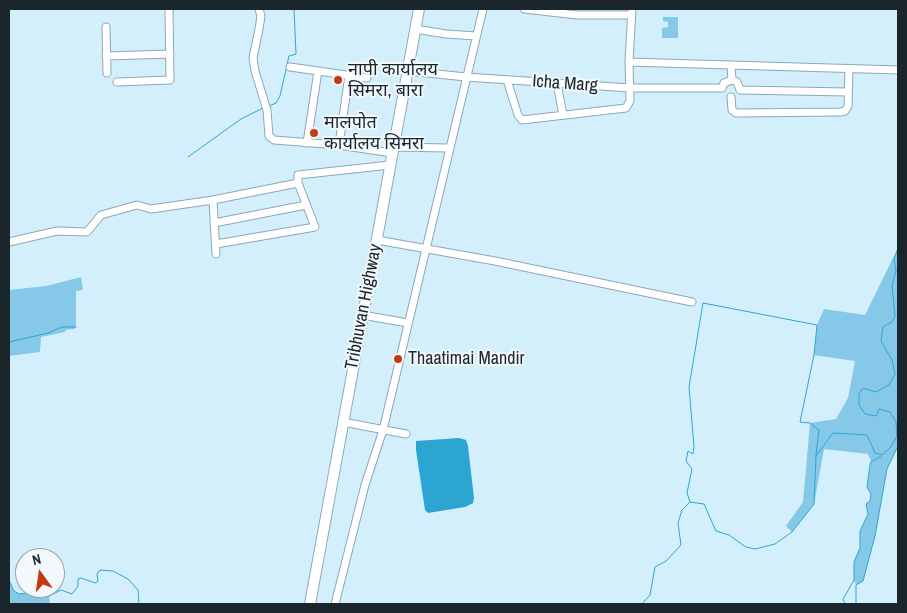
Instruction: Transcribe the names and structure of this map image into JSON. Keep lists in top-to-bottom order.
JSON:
{
  "streets": {
    "highway": ["Tribhuvan Highway"],
    "street": ["Icha Marg"]
  },
  "crossings": [
    ["Icha Marg", "Tribhuvan Highway"]
  ],
  "places": ["नापी कार्यालय सिमरा, बारा", "मालपोत कार्यालय सिमरा", "Thaatimai Mandir"],
  "north": "top"
}
